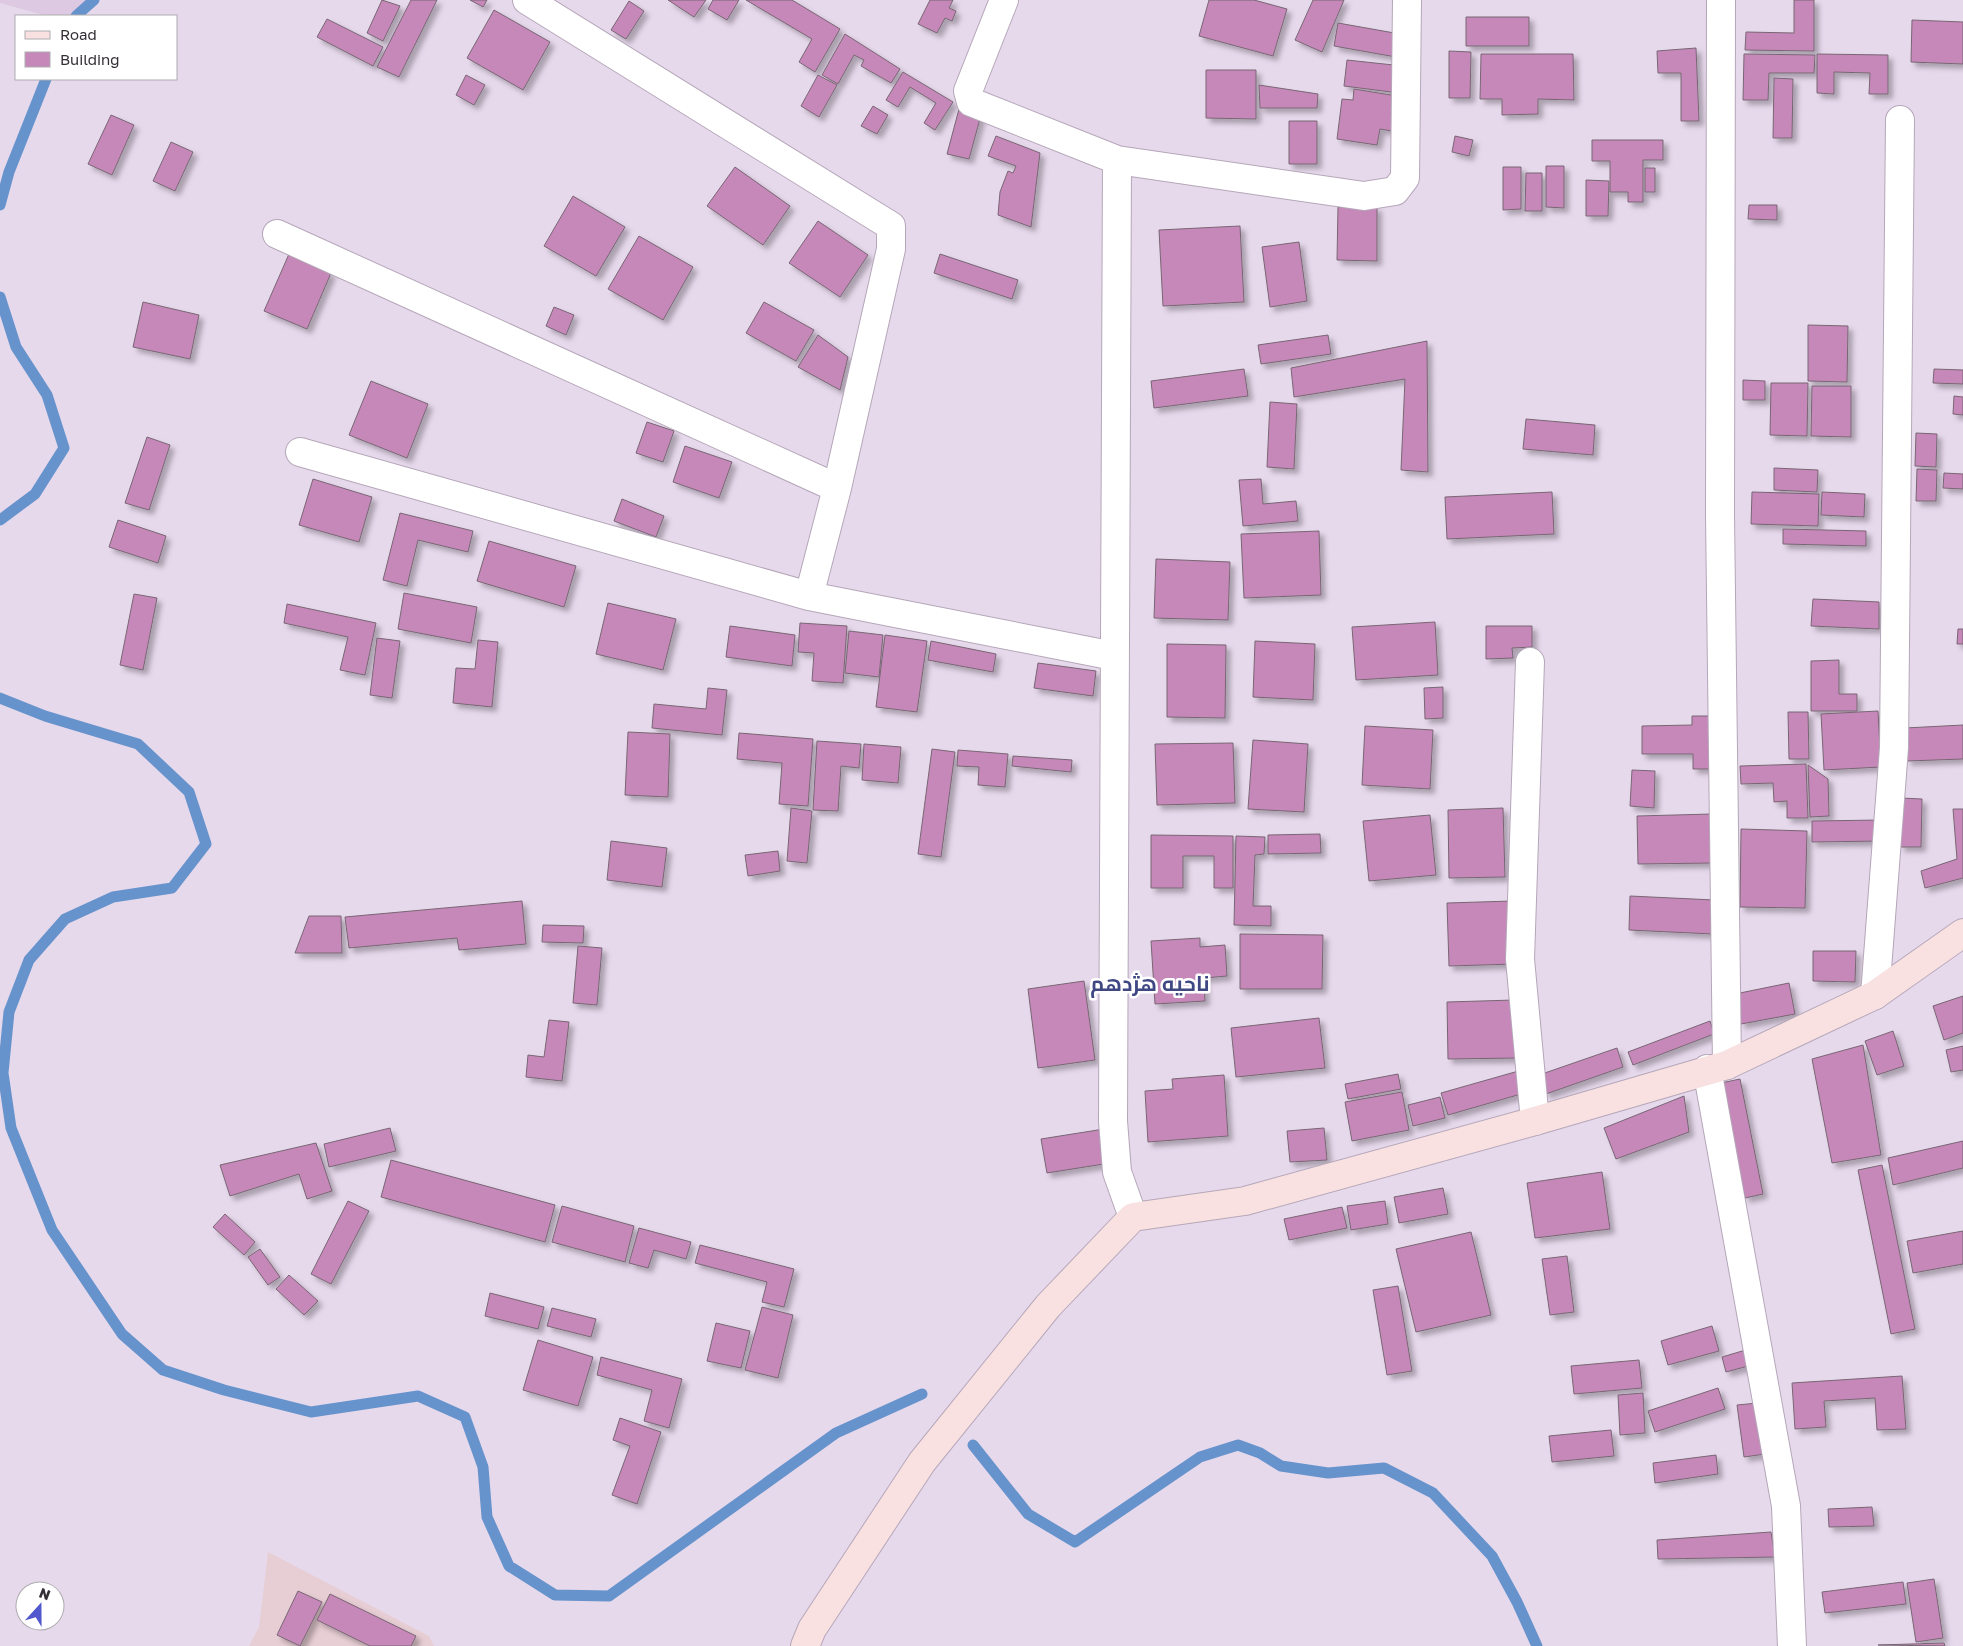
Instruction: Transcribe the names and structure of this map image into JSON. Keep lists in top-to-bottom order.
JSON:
{
  "districts": ["ناحیه هژدهم"],
  "legend": ["Road", "Building"],
  "north": "top"
}
